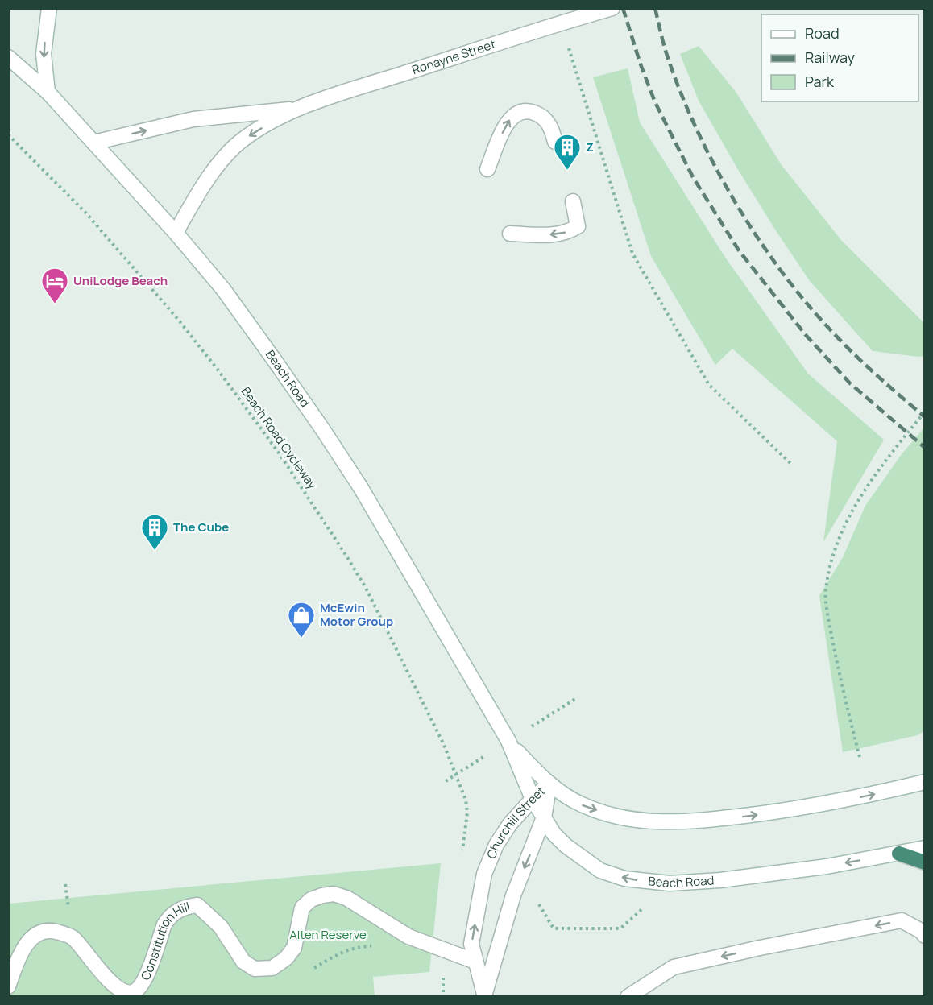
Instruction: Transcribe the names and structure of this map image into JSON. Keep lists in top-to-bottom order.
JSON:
{
  "streets": {
    "main road": [
      "Ronayne Street",
      "Beach Road",
      "Churchill Street",
      "Constitution Hill"
    ],
    "path": ["Beach Road Cycleway"]
  },
  "crossings": [
    ["Ronayne Street", "Beach Road"],
    ["Beach Road", "Churchill Street"],
    ["Churchill Street", "Constitution Hill"]
  ],
  "parks": ["Alten Reserve"],
  "places": {
    "building": ["Z", "The Cube"],
    "hotel": ["UniLodge Beach"],
    "shop": ["McEwin Motor Group"]
  },
  "legend": ["Road", "Railway", "Park"]
}
